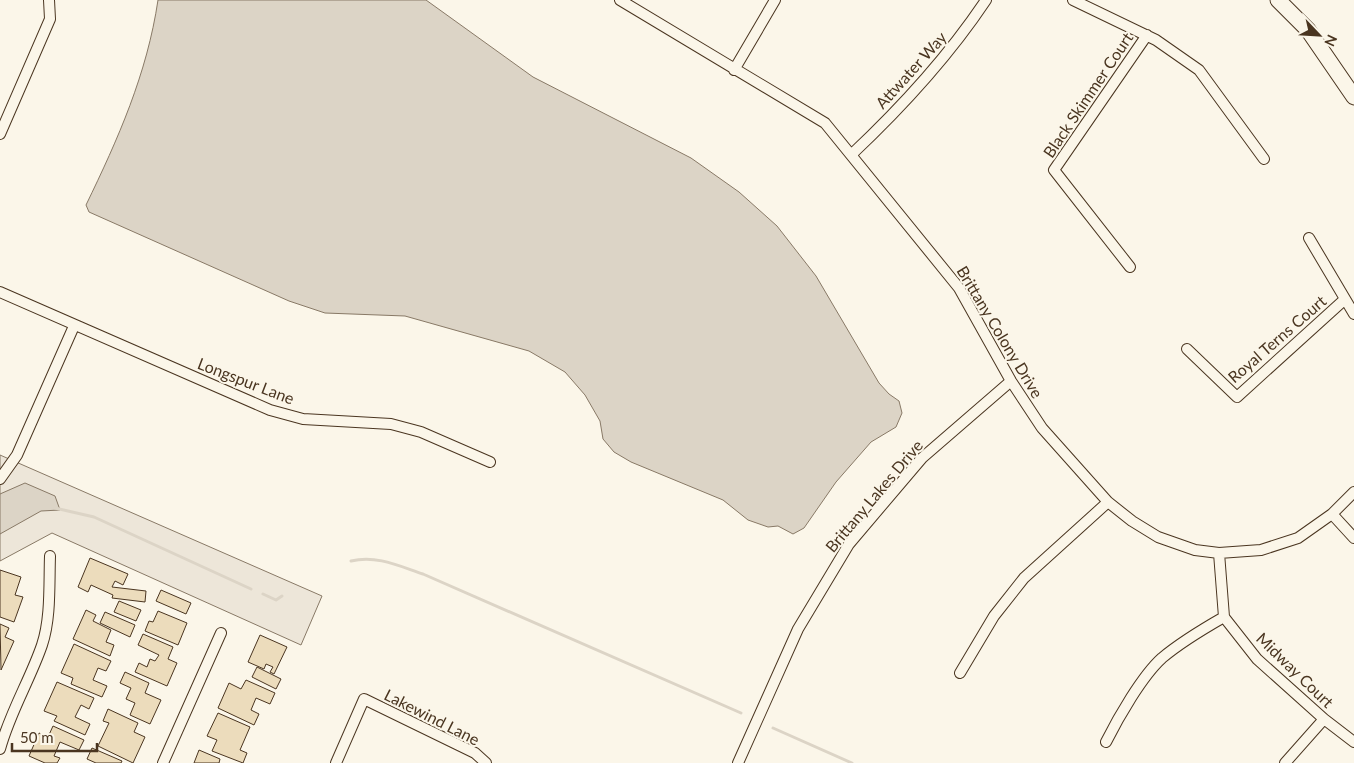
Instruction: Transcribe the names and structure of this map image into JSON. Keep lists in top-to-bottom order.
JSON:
{
  "streets": {
    "street": [
      "Attwater Way",
      "Black Skimmer Court",
      "Brittany Colony Drive",
      "Royal Terns Court",
      "Longspur Lane",
      "Brittany Lakes Drive",
      "Midway Court",
      "Lakewind Lane"
    ]
  },
  "crossings": [
    ["Attwater Way", "Brittany Colony Drive"],
    ["Brittany Colony Drive", "Brittany Lakes Drive"]
  ],
  "scale_bar": "50 m",
  "north": "bottom right"
}
